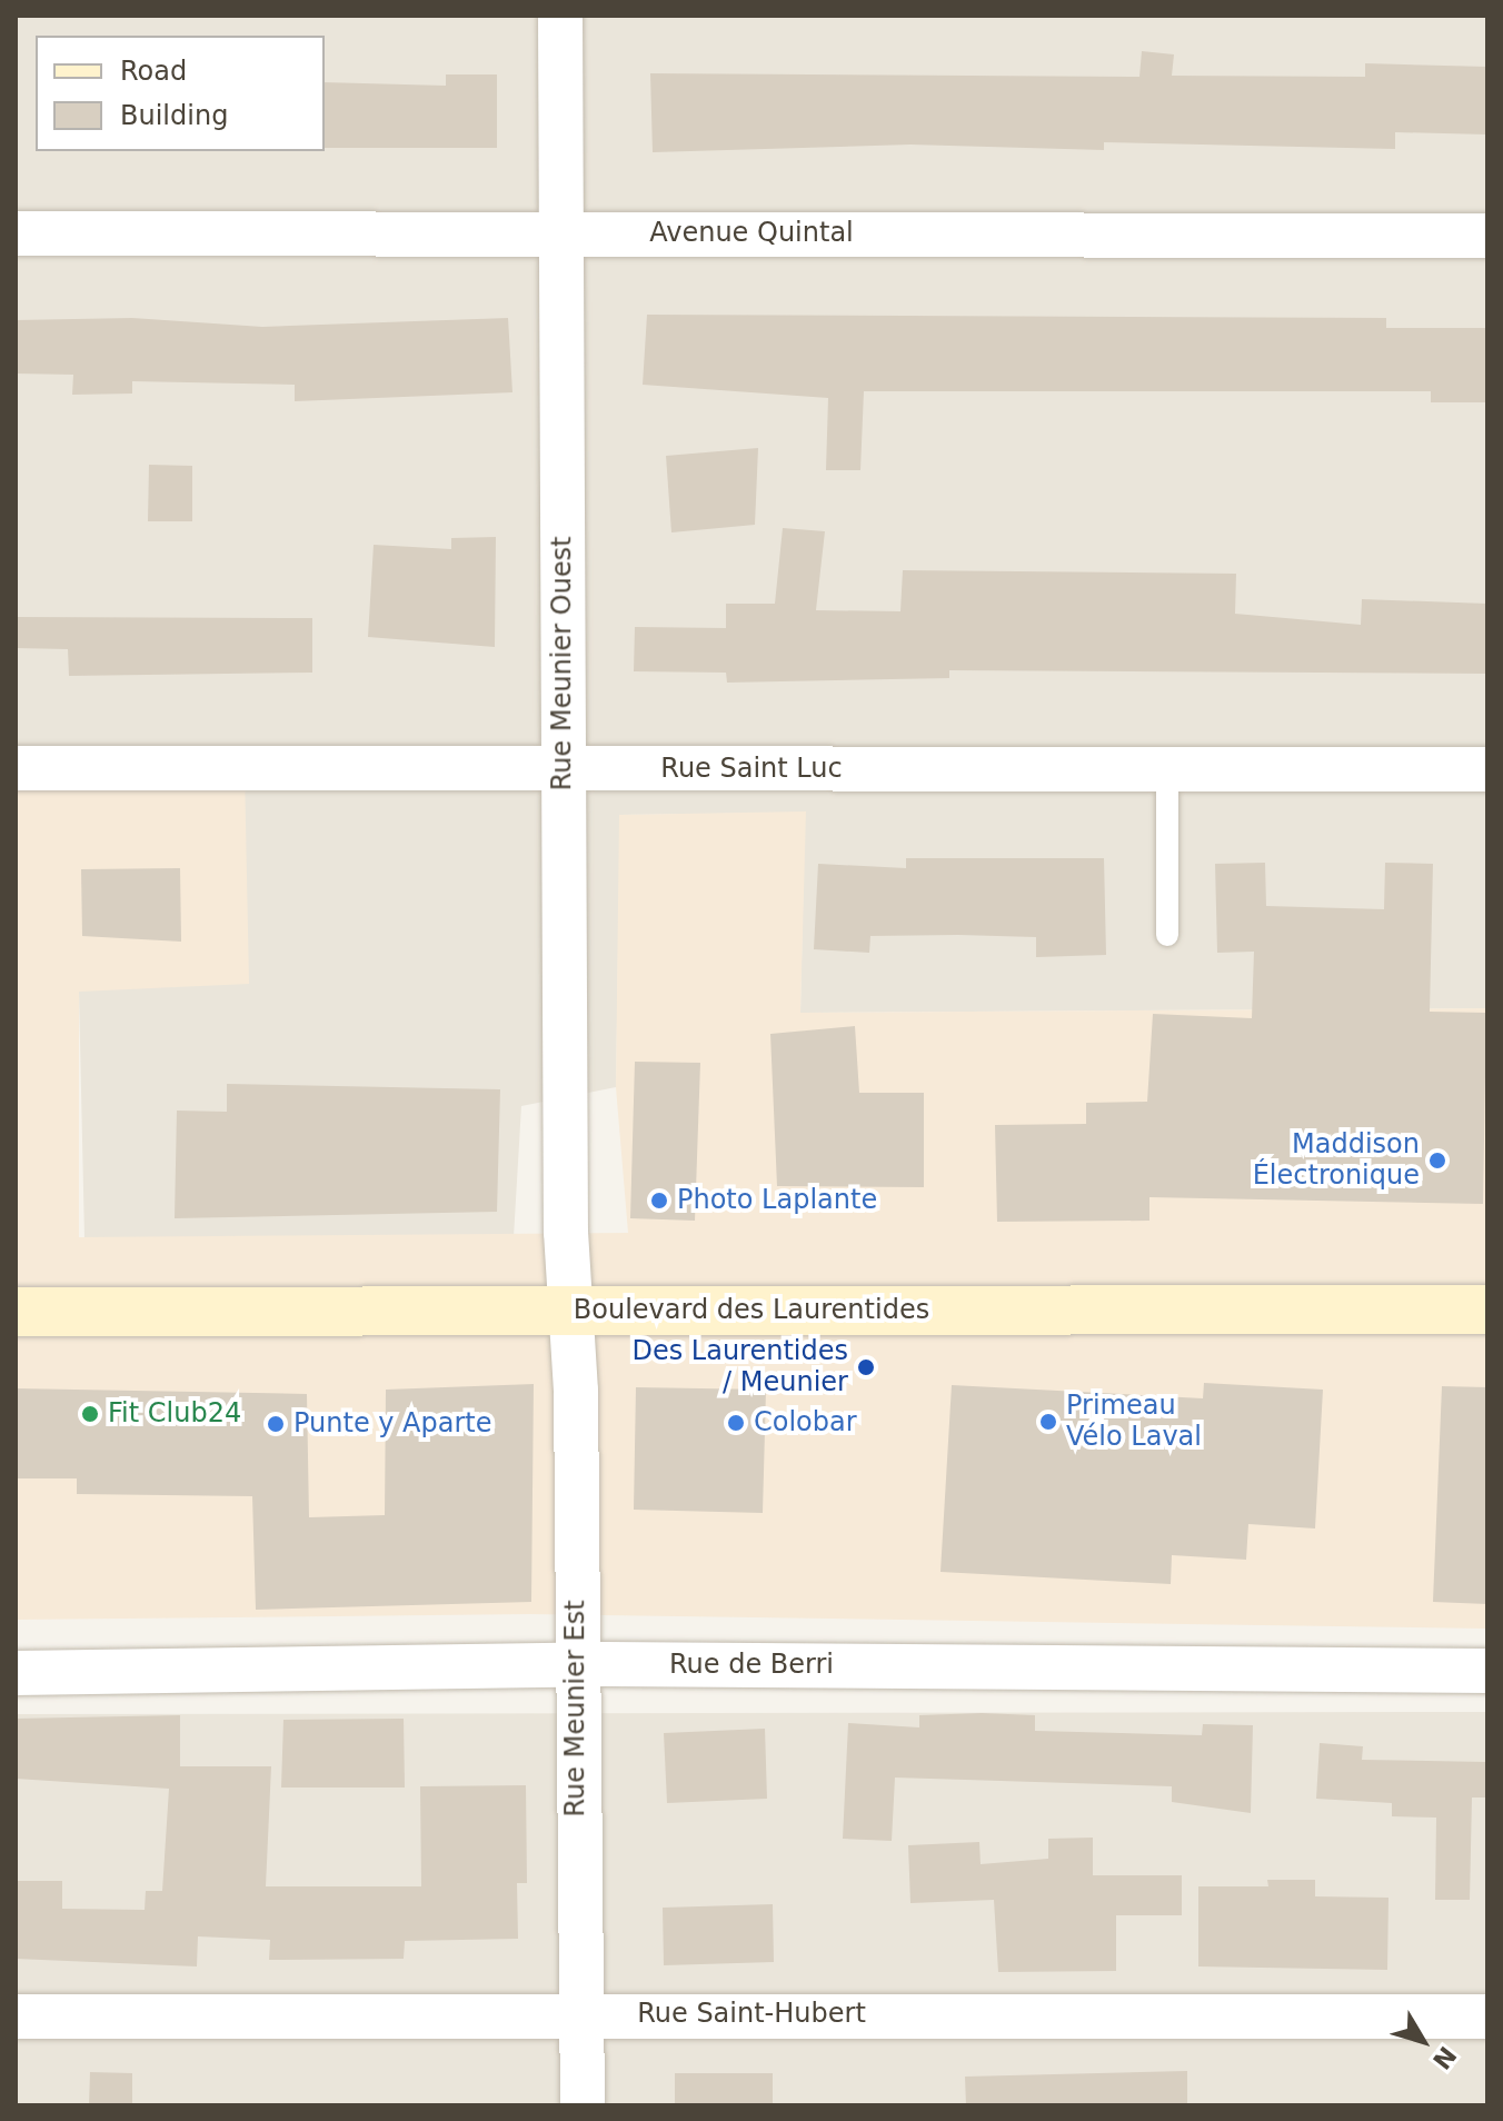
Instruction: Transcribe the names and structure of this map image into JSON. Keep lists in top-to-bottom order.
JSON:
{
  "streets": {
    "main road": ["Boulevard des Laurentides"],
    "street": [
      "Avenue Quintal",
      "Rue Meunier Ouest",
      "Rue Saint Luc",
      "Rue de Berri",
      "Rue Meunier Est",
      "Rue Saint-Hubert"
    ]
  },
  "crossings": [
    ["Avenue Quintal", "Rue Meunier Ouest"],
    ["Rue Meunier Ouest", "Rue Saint Luc"],
    ["Rue Meunier Ouest", "Boulevard des Laurentides"],
    ["Rue Meunier Ouest", "Rue Meunier Est"],
    ["Boulevard des Laurentides", "Rue Meunier Est"],
    ["Rue de Berri", "Rue Meunier Est"],
    ["Rue Meunier Est", "Rue Saint-Hubert"]
  ],
  "places": [
    "Maddison Électronique",
    "Photo Laplante",
    "Des Laurentides / Meunier",
    "Fit Club24",
    "Primeau Vélo Laval",
    "Colobar",
    "Punte y Aparte"
  ],
  "legend": ["Road", "Building"],
  "north": "bottom right"
}
